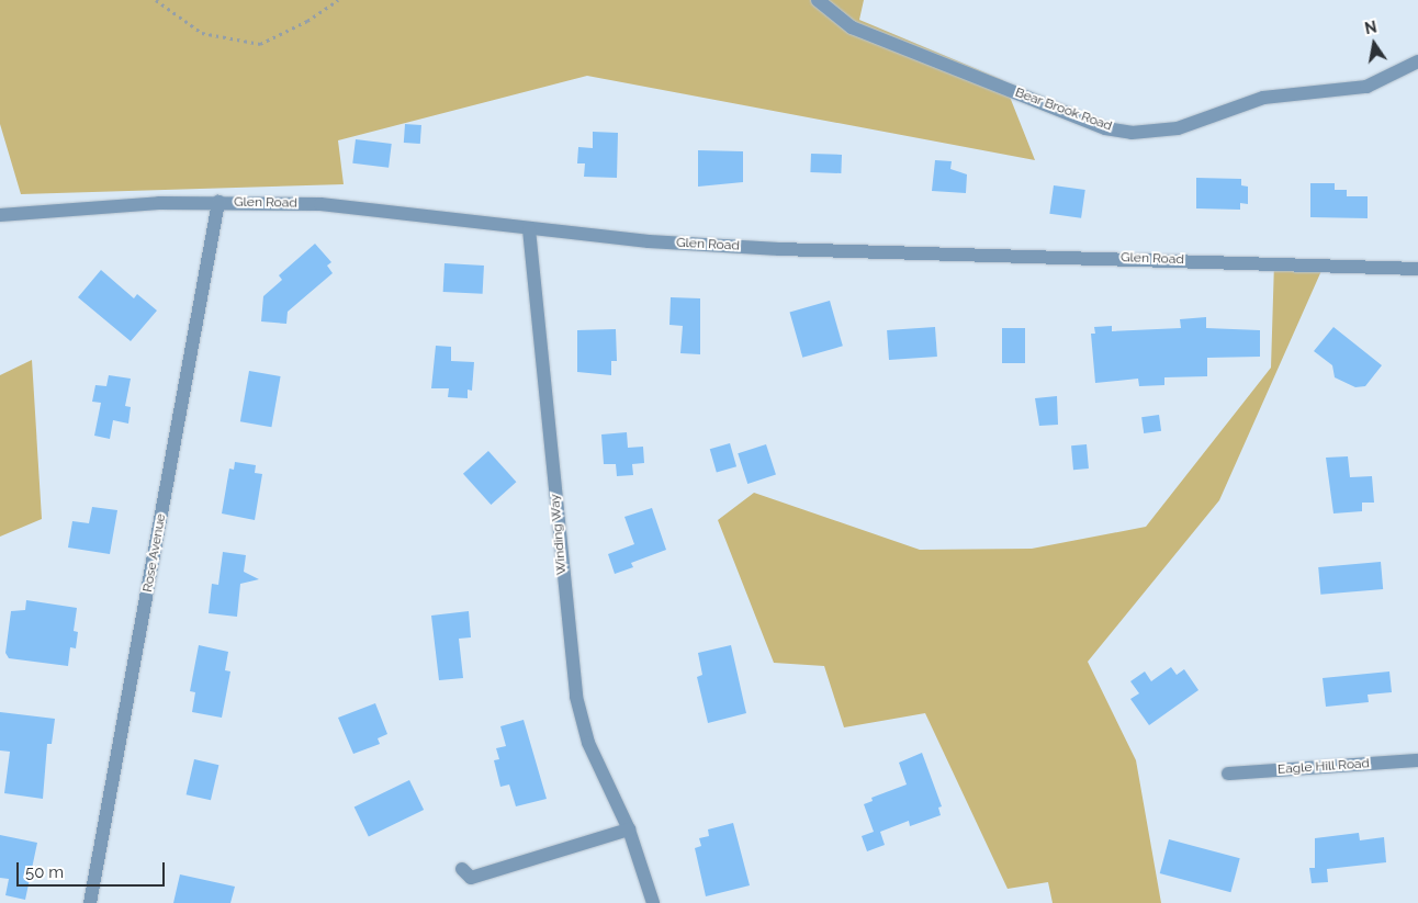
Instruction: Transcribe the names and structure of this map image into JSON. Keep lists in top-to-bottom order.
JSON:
{
  "streets": {
    "street": [
      "Bear Brook Road",
      "Glen Road",
      "Winding Way",
      "Rose Avenue",
      "Eagle Hill Road"
    ]
  },
  "crossings": [
    ["Glen Road", "Winding Way"],
    ["Glen Road", "Rose Avenue"]
  ],
  "scale_bar": "50 m",
  "north": "top"
}
